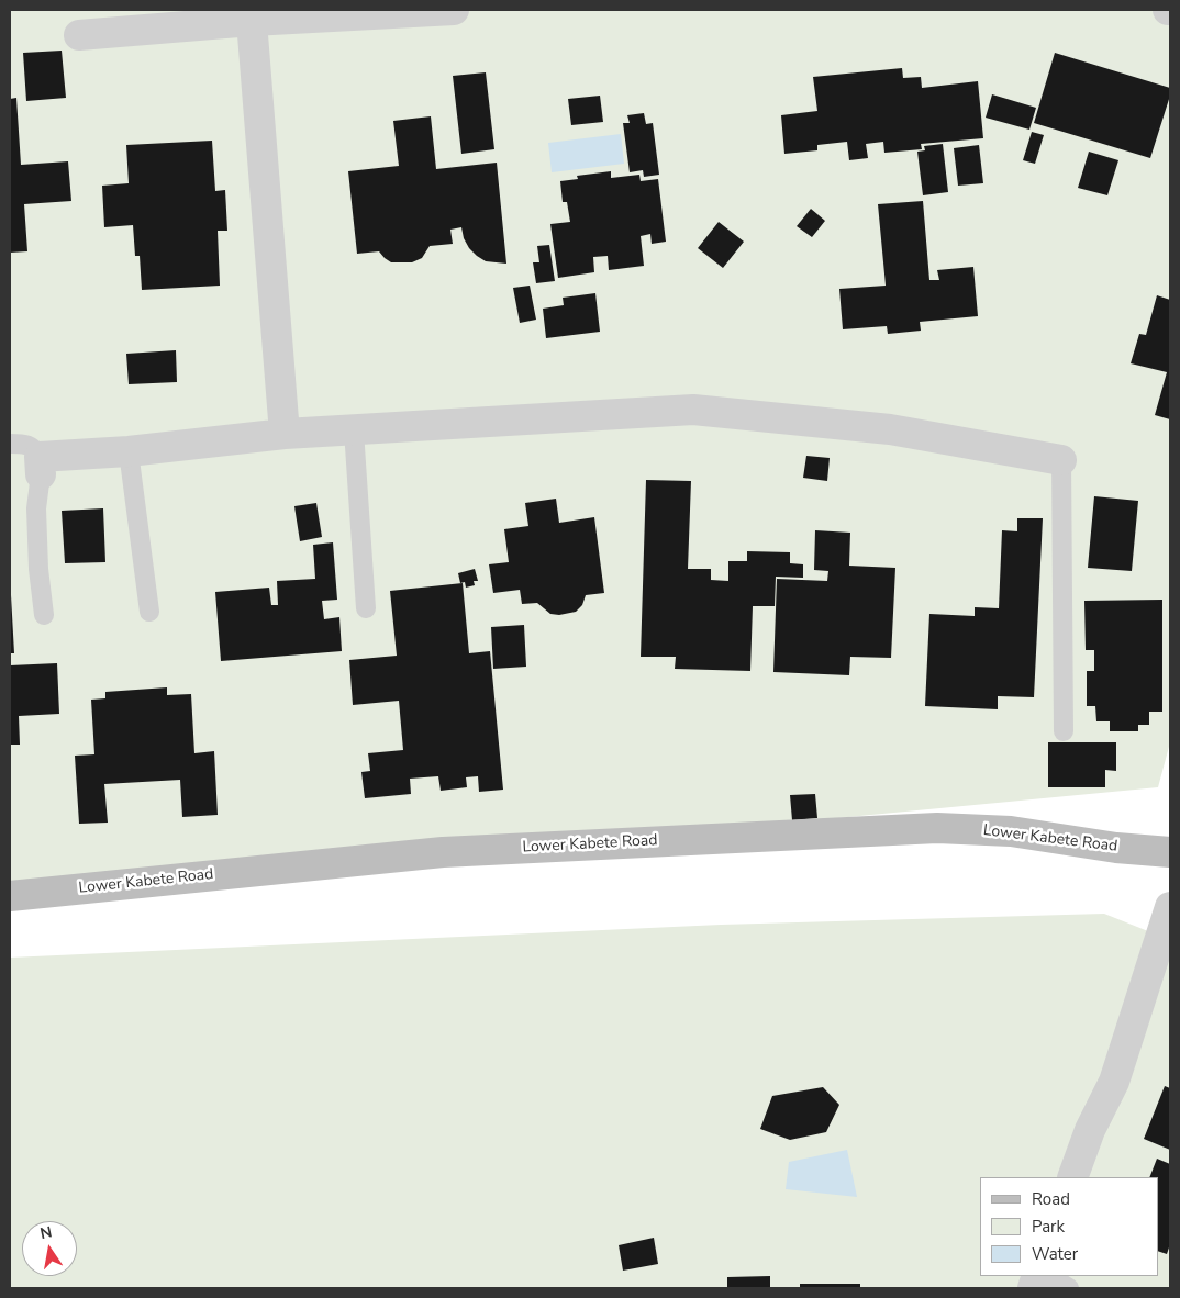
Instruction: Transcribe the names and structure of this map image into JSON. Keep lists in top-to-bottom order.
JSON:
{
  "streets": {
    "main road": ["Lower Kabete Road"]
  },
  "legend": ["Road", "Park", "Water"],
  "north": "top"
}
